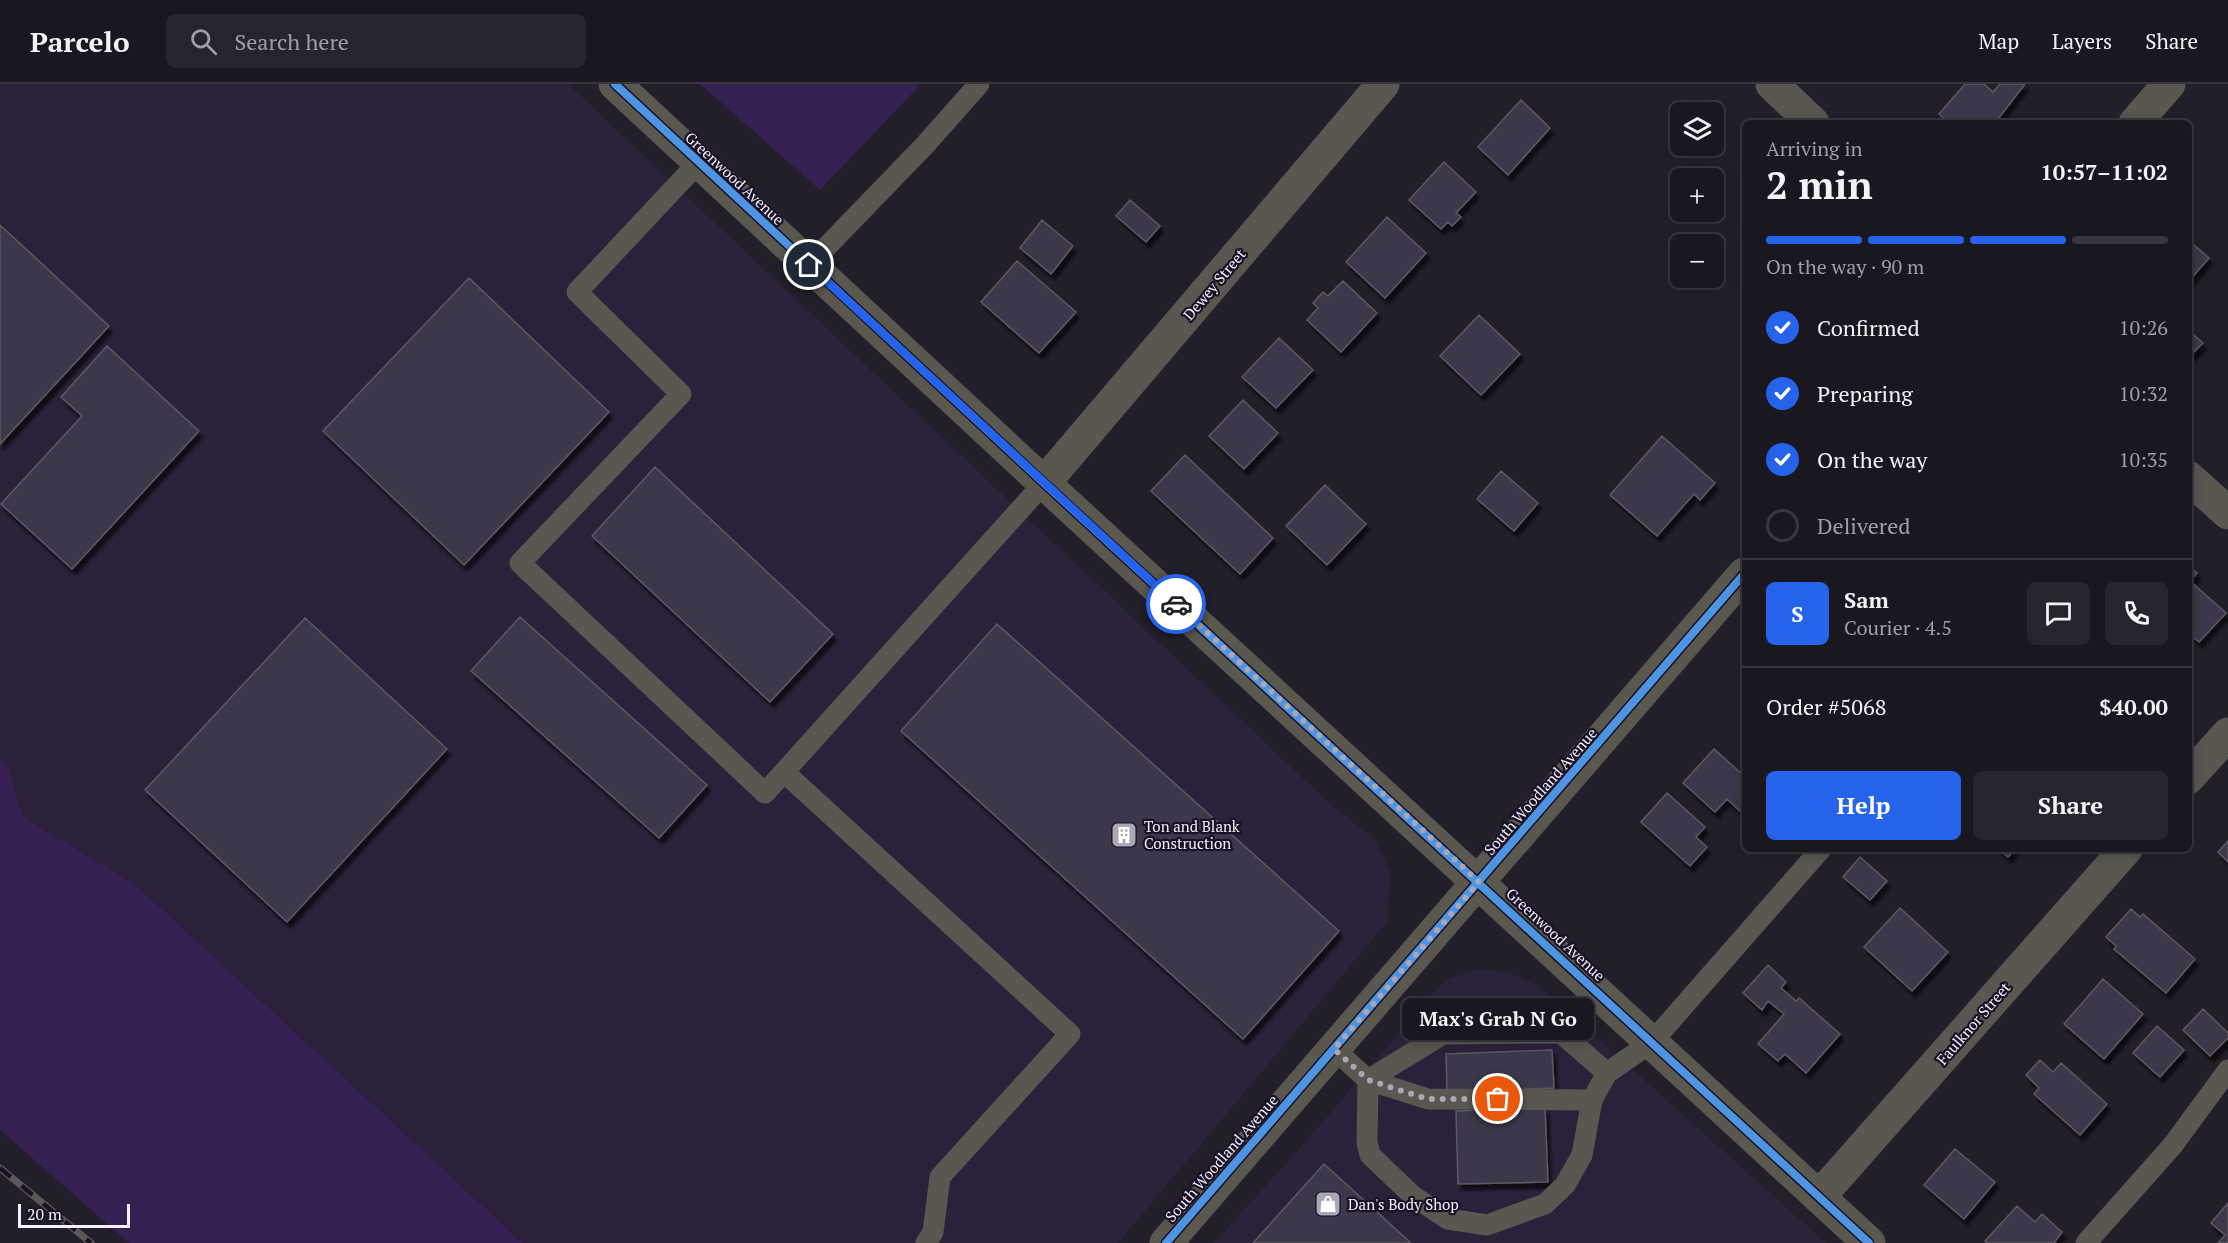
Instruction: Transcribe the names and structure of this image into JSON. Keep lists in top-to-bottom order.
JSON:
{
  "streets": {
    "street": [
      "Greenwood Avenue",
      "Dewey Street",
      "South Woodland Avenue",
      "Faulknor Street"
    ]
  },
  "crossings": [
    ["Greenwood Avenue", "Dewey Street"],
    ["Greenwood Avenue", "South Woodland Avenue"],
    ["Greenwood Avenue", "Faulknor Street"]
  ],
  "places": {
    "building": ["Ton and Blank Construction"],
    "other": ["Max's Grab N Go"],
    "shop": ["Dan's Body Shop"]
  },
  "scale_bar": "20 m",
  "page": {
    "header": "Parcelo",
    "search": "Search here",
    "nav": ["Map", "Layers", "Share"],
    "map_buttons": ["+", "−"],
    "heading": ["2 min", "Arriving in", "10:57–11:02"],
    "panel": [
      "Sam",
      "Courier · 4.5",
      "Order #5068",
      "$40.00"
    ],
    "bar": "On the way · 90 m",
    "list": [
      ["Confirmed", "10:26"],
      ["Preparing", "10:32"],
      ["On the way", "10:35"],
      "Delivered"
    ],
    "round": "S",
    "buttons": ["Help", "Share"],
    "bubble": "Max's Grab N Go",
    "scale": "20 m"
  }
}
